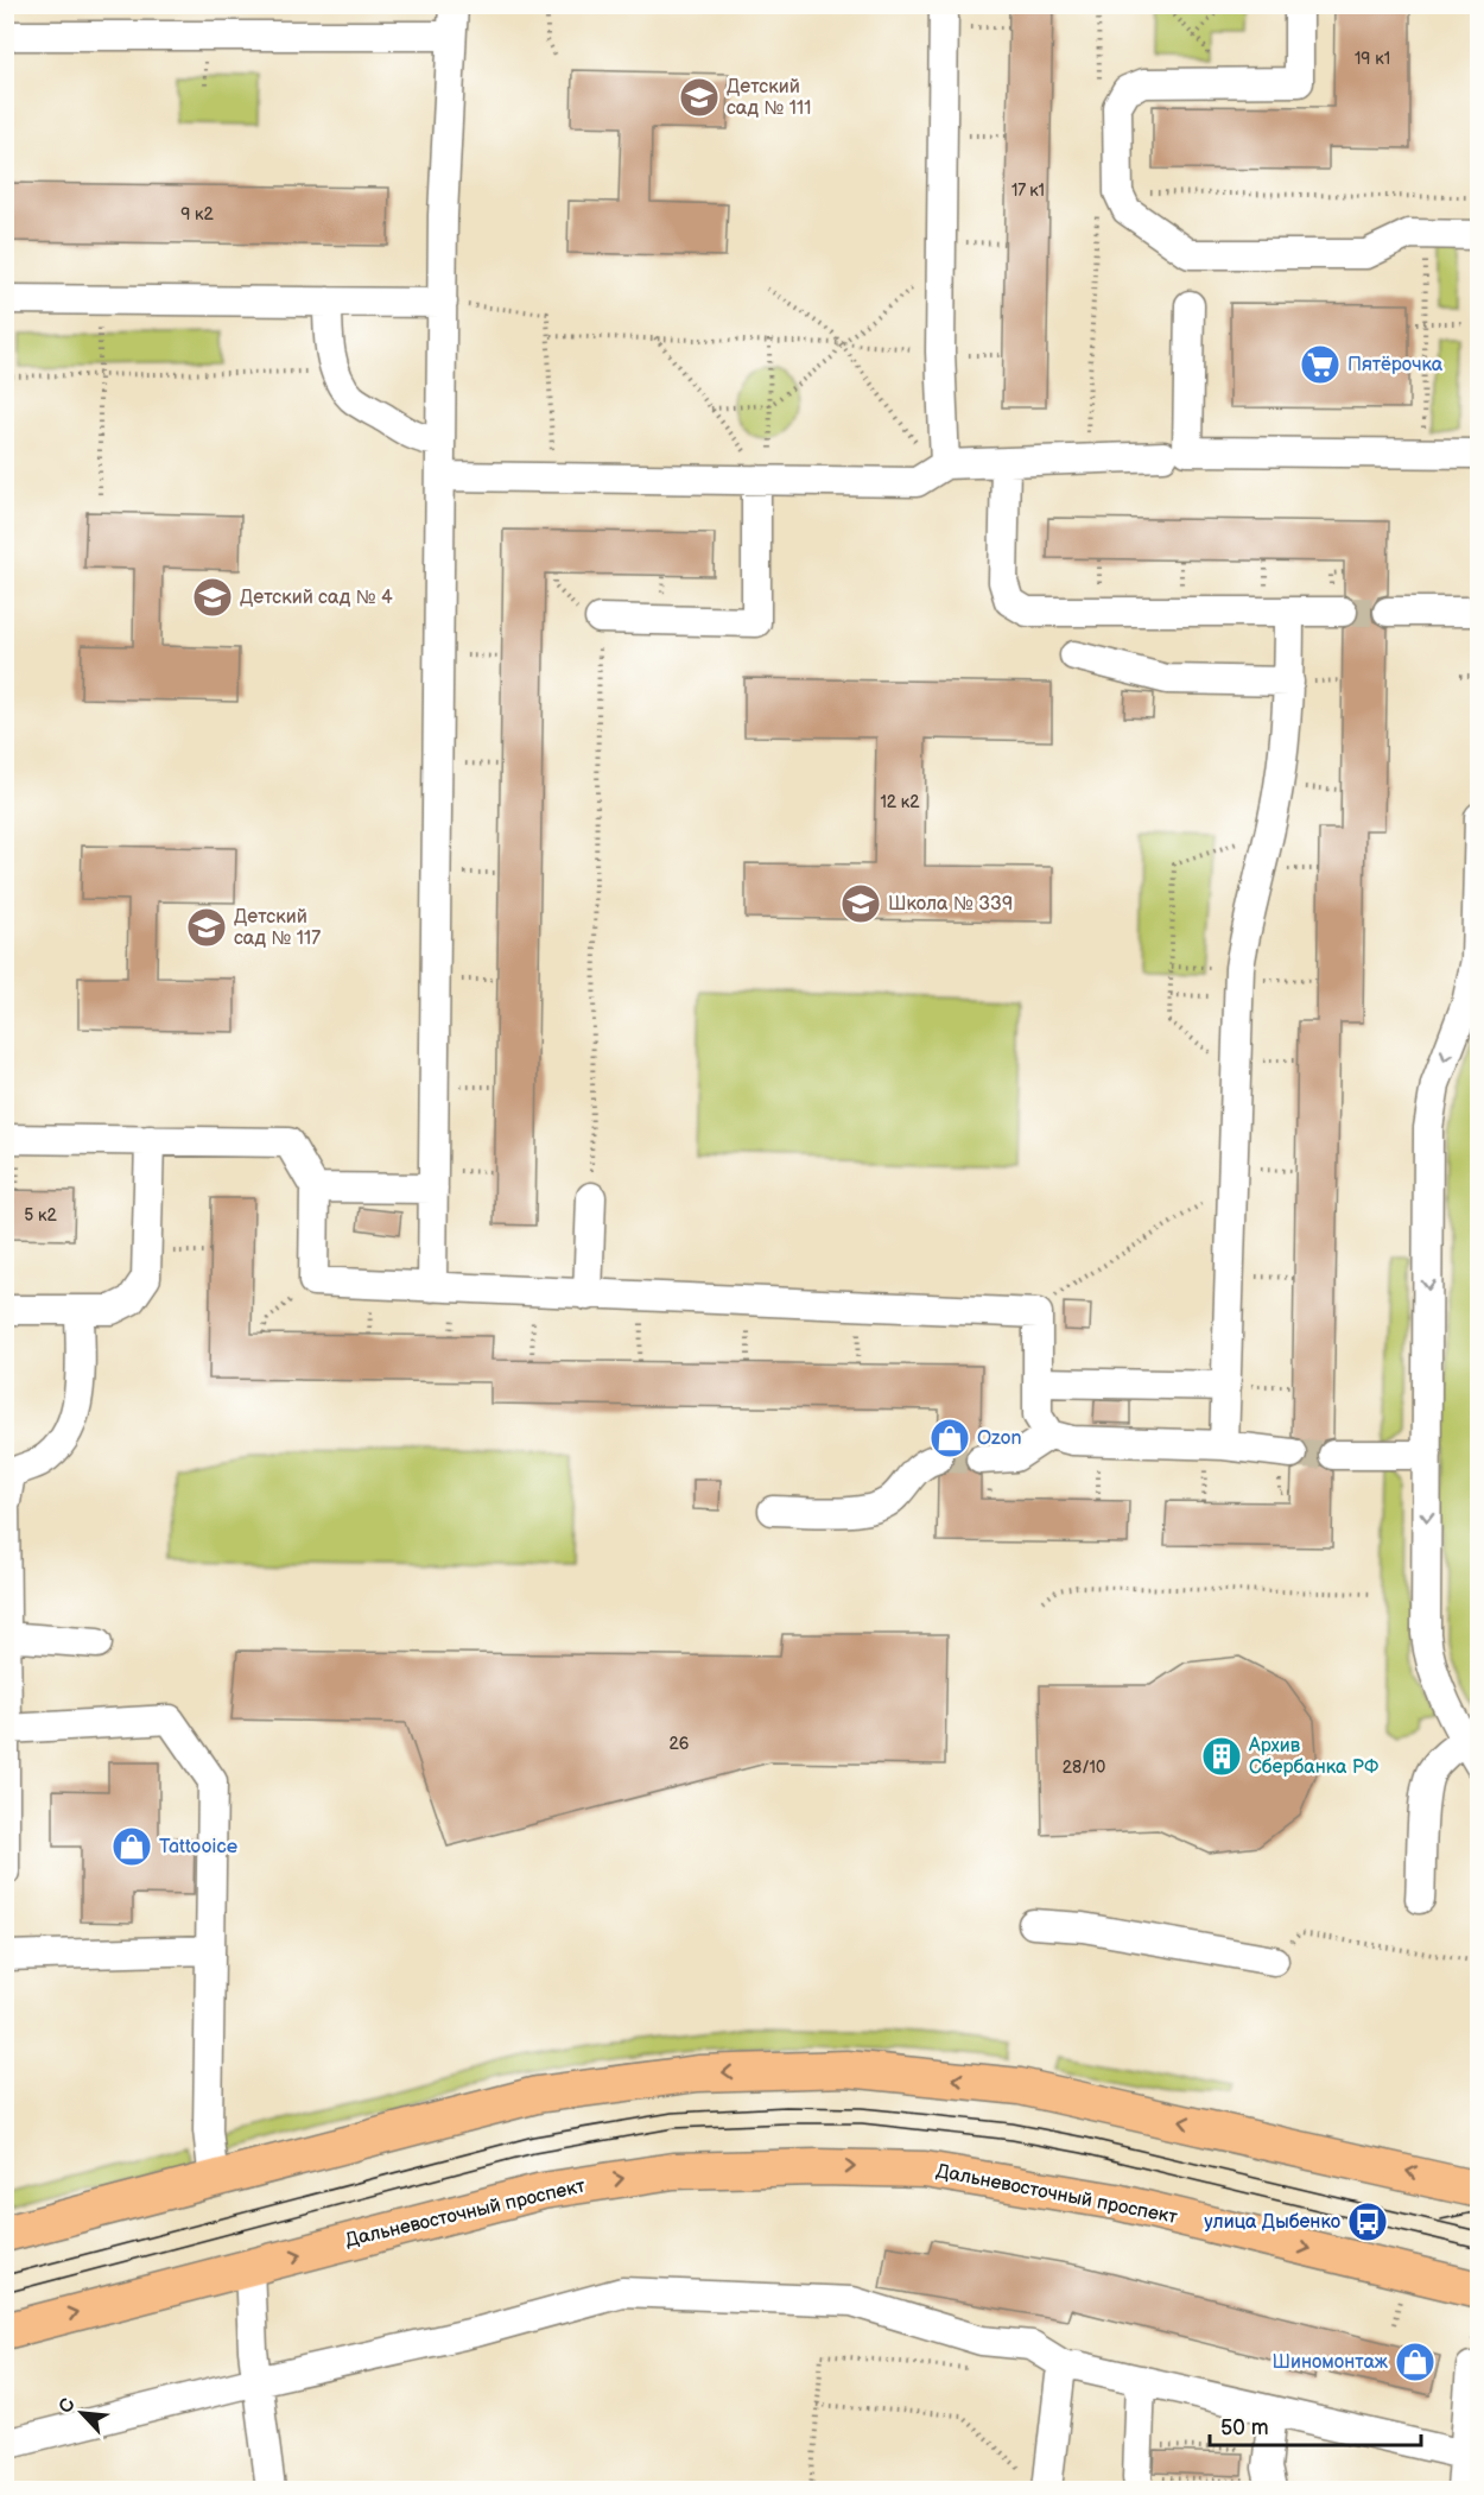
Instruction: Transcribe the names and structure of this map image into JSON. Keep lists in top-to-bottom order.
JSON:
{
  "streets": {
    "main road": ["Дальневосточный проспект"]
  },
  "places": {
    "school or university": [
      "Детский сад № 111",
      "Детский сад № 4",
      "Школа № 339",
      "Детский сад № 117"
    ],
    "supermarket": ["Пятёрочка"],
    "shop": ["Ozon", "Tattooice", "Шиномонтаж"],
    "building": ["Архив Сбербанка РФ"],
    "bus stop": ["улица Дыбенко"]
  },
  "house_numbers": [
    "19 к1",
    "17 к1",
    "9 к2",
    "12 к2",
    "5 к2",
    "26",
    "28/10"
  ],
  "scale_bar": "50 m",
  "north": "top left"
}
